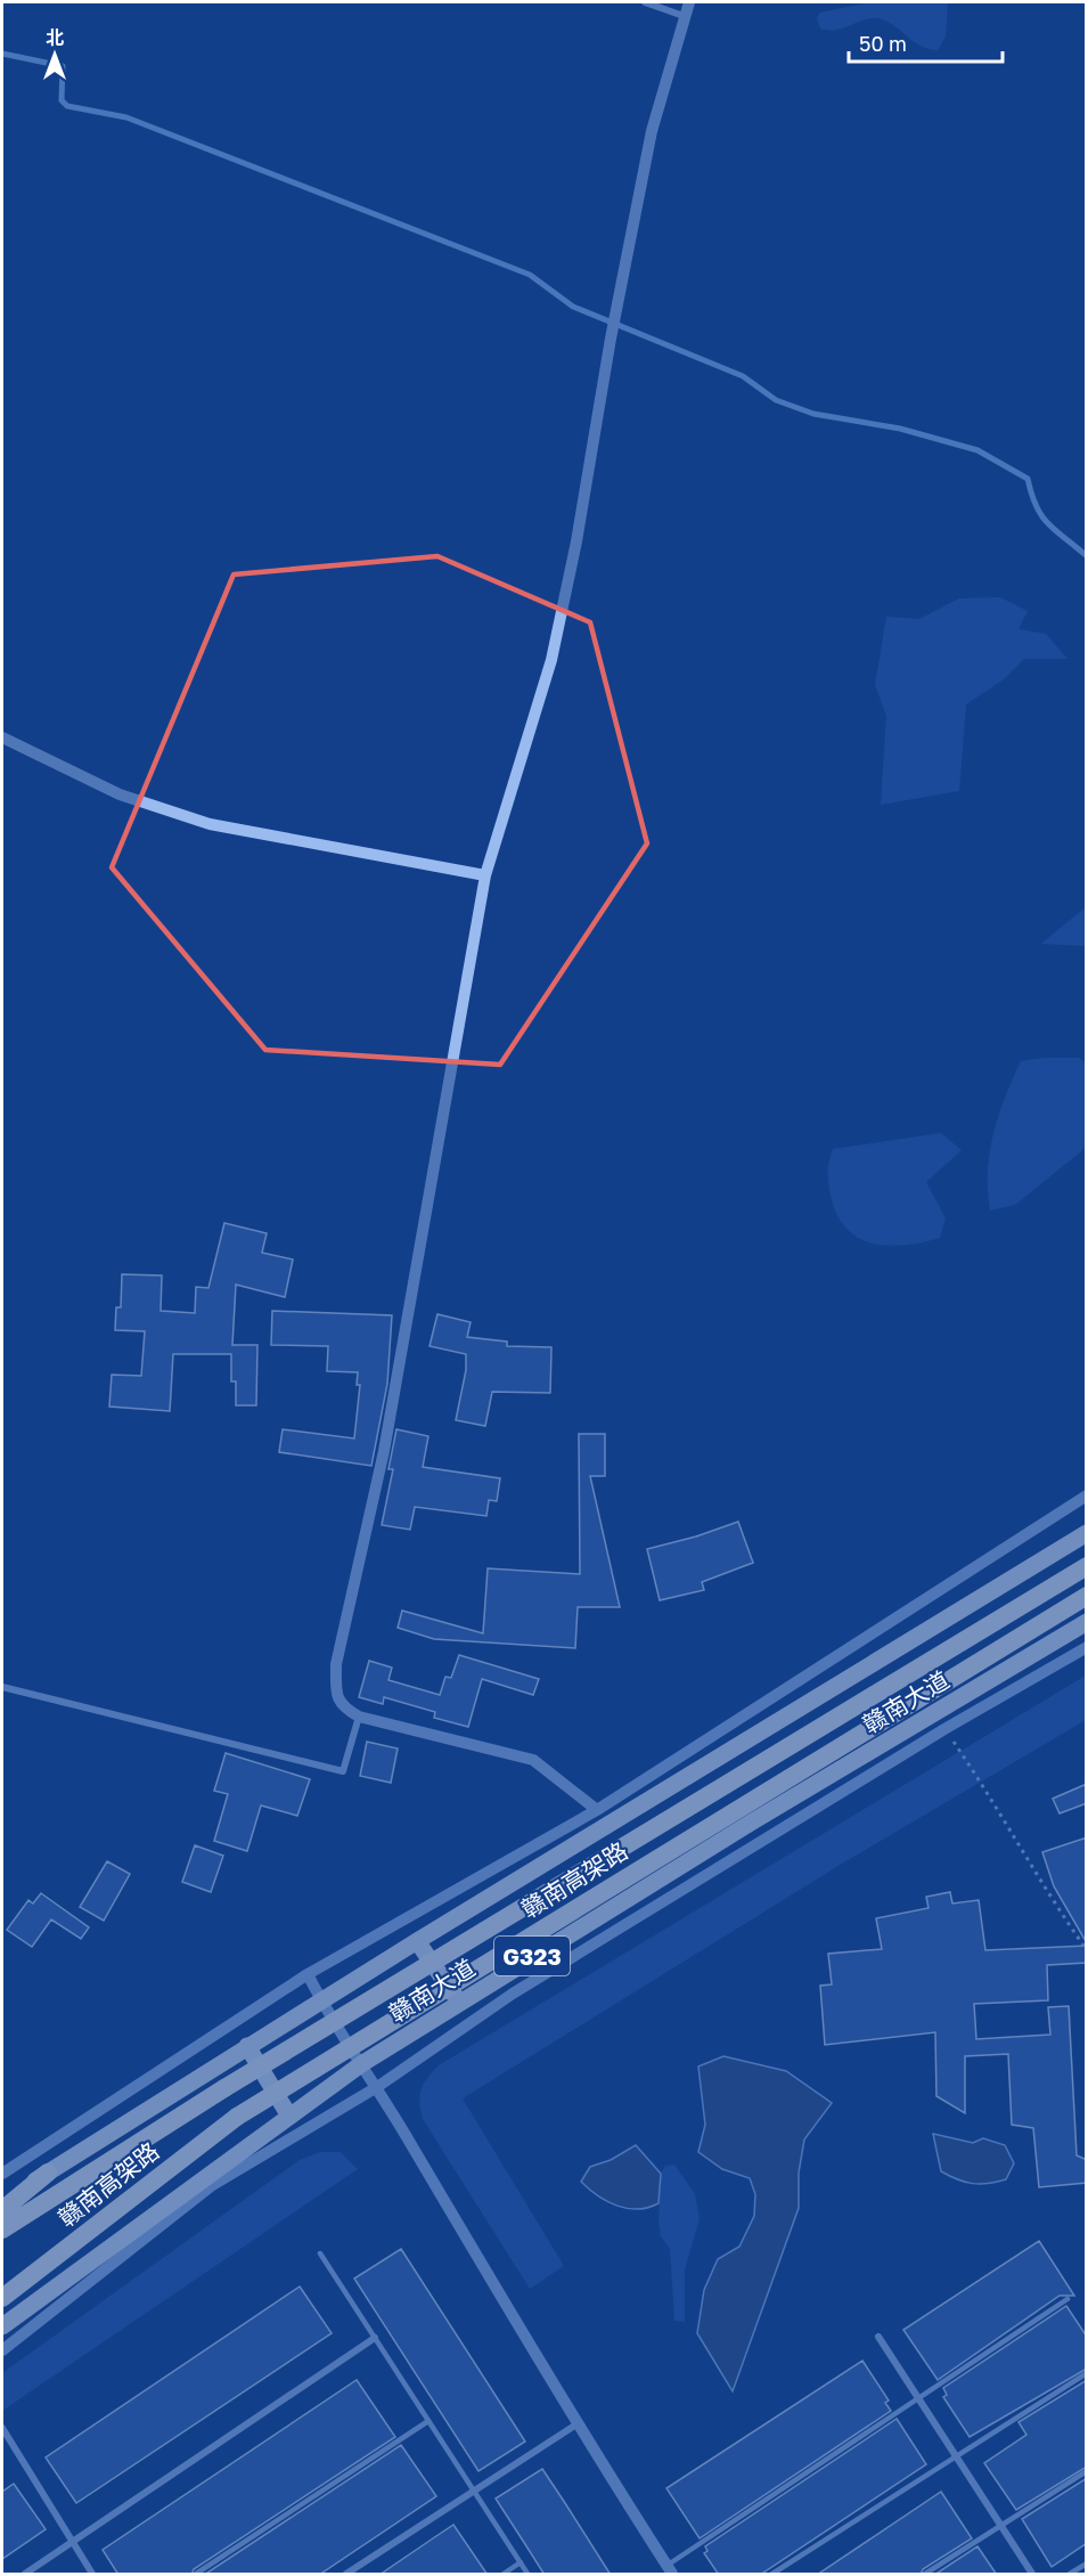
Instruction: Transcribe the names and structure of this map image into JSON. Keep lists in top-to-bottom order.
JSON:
{
  "streets": {
    "highway": ["赣南高架路"],
    "main road": ["赣南大道", "G323"]
  },
  "scale_bar": "50 m",
  "north": "top"
}
